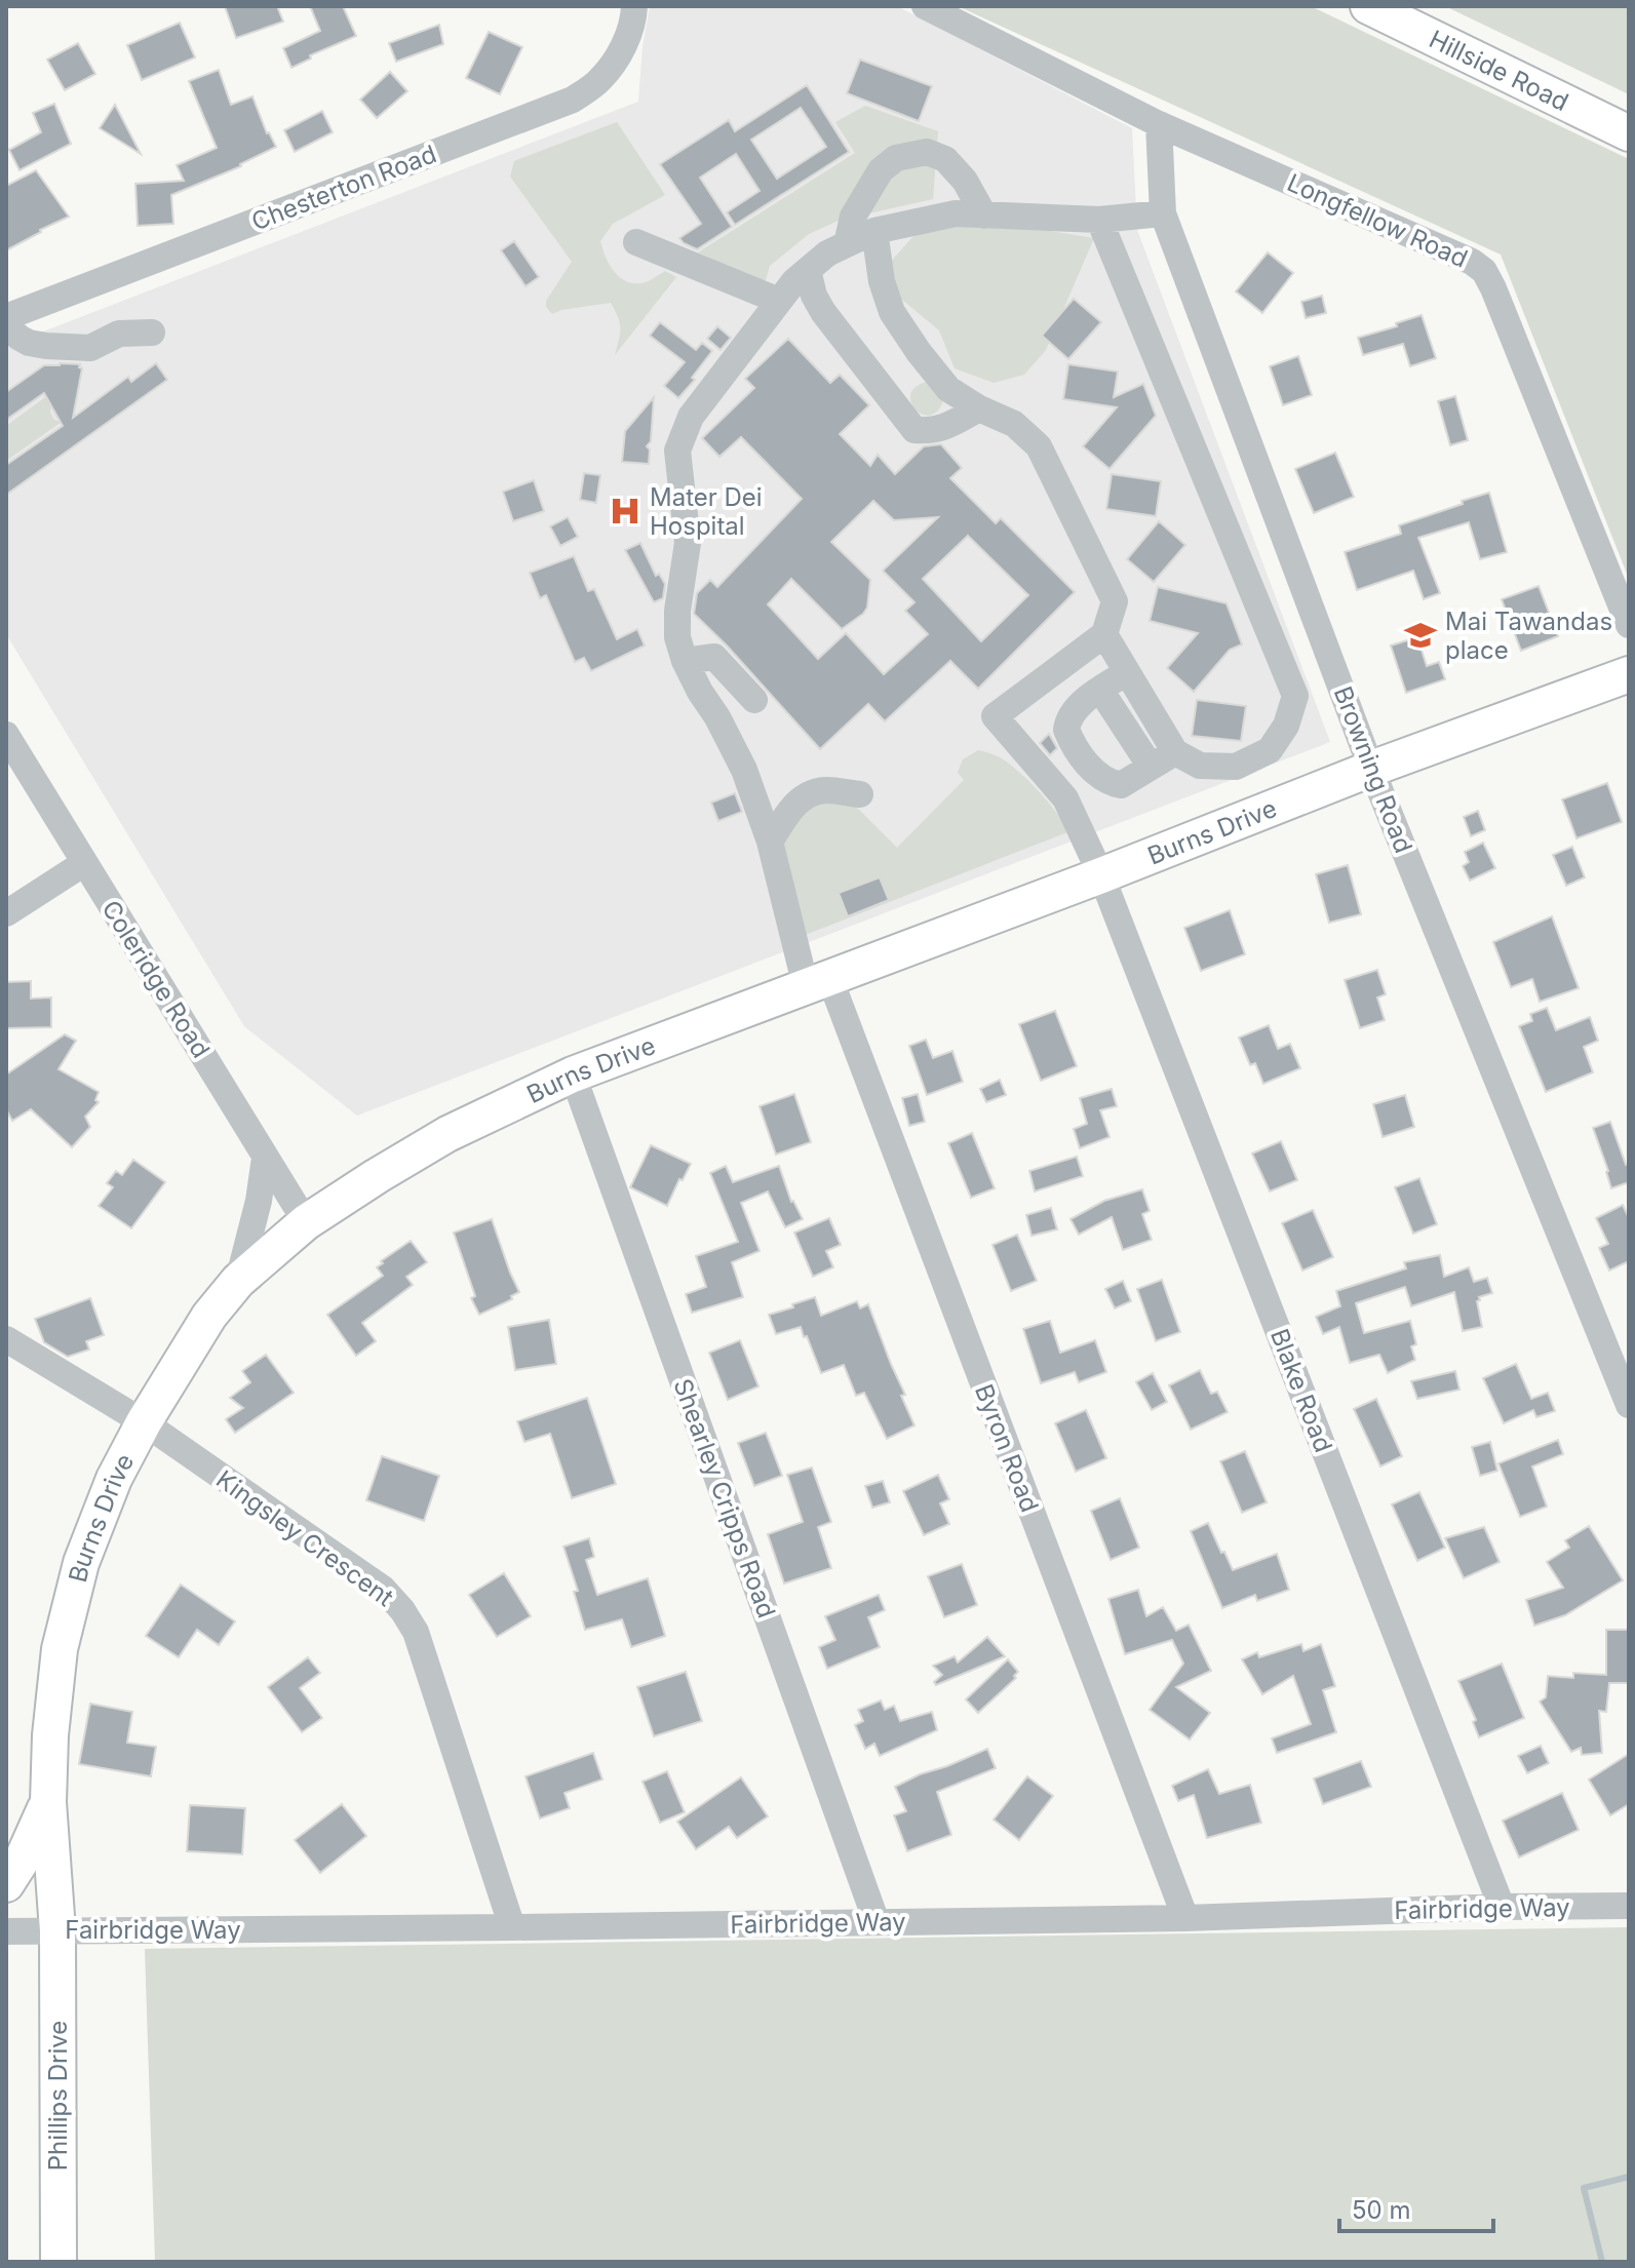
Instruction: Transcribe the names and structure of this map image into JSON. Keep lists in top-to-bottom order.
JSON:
{
  "streets": {
    "main road": ["Hillside Road", "Burns Drive", "Phillips Drive"],
    "street": [
      "Chesterton Road",
      "Longfellow Road",
      "Browning Road",
      "Coleridge Road",
      "Blake Road",
      "Byron Road",
      "Shearley Cripps Road",
      "Kingsley Crescent",
      "Fairbridge Way"
    ]
  },
  "crossings": [
    ["Longfellow Road", "Browning Road"],
    ["Browning Road", "Burns Drive"],
    ["Browning Road", "Byron Road"],
    ["Burns Drive", "Coleridge Road"],
    ["Burns Drive", "Blake Road"],
    ["Burns Drive", "Byron Road"],
    ["Burns Drive", "Shearley Cripps Road"],
    ["Burns Drive", "Kingsley Crescent"],
    ["Burns Drive", "Fairbridge Way"],
    ["Burns Drive", "Phillips Drive"],
    ["Blake Road", "Fairbridge Way"],
    ["Byron Road", "Fairbridge Way"],
    ["Shearley Cripps Road", "Fairbridge Way"],
    ["Kingsley Crescent", "Fairbridge Way"],
    ["Fairbridge Way", "Phillips Drive"]
  ],
  "places": {
    "hospital": ["Mater Dei Hospital"],
    "school or university": ["Mai Tawandas place"]
  },
  "scale_bar": "50 m"
}
